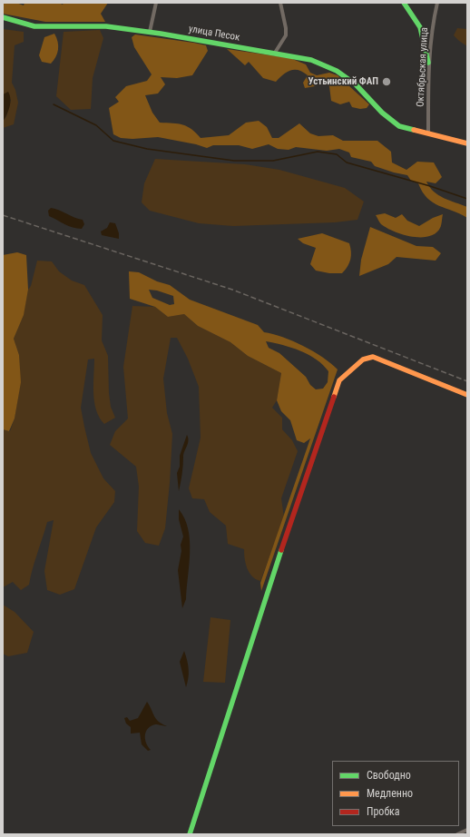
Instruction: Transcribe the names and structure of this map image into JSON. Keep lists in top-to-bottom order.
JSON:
{
  "streets": {
    "street": ["улица Песок", "Октябрьская улица"]
  },
  "crossings": [
    ["улица Песок", "Октябрьская улица"]
  ],
  "places": ["Устьинский ФАП"],
  "legend": ["Свободно", "Медленно", "Пробка"]
}
